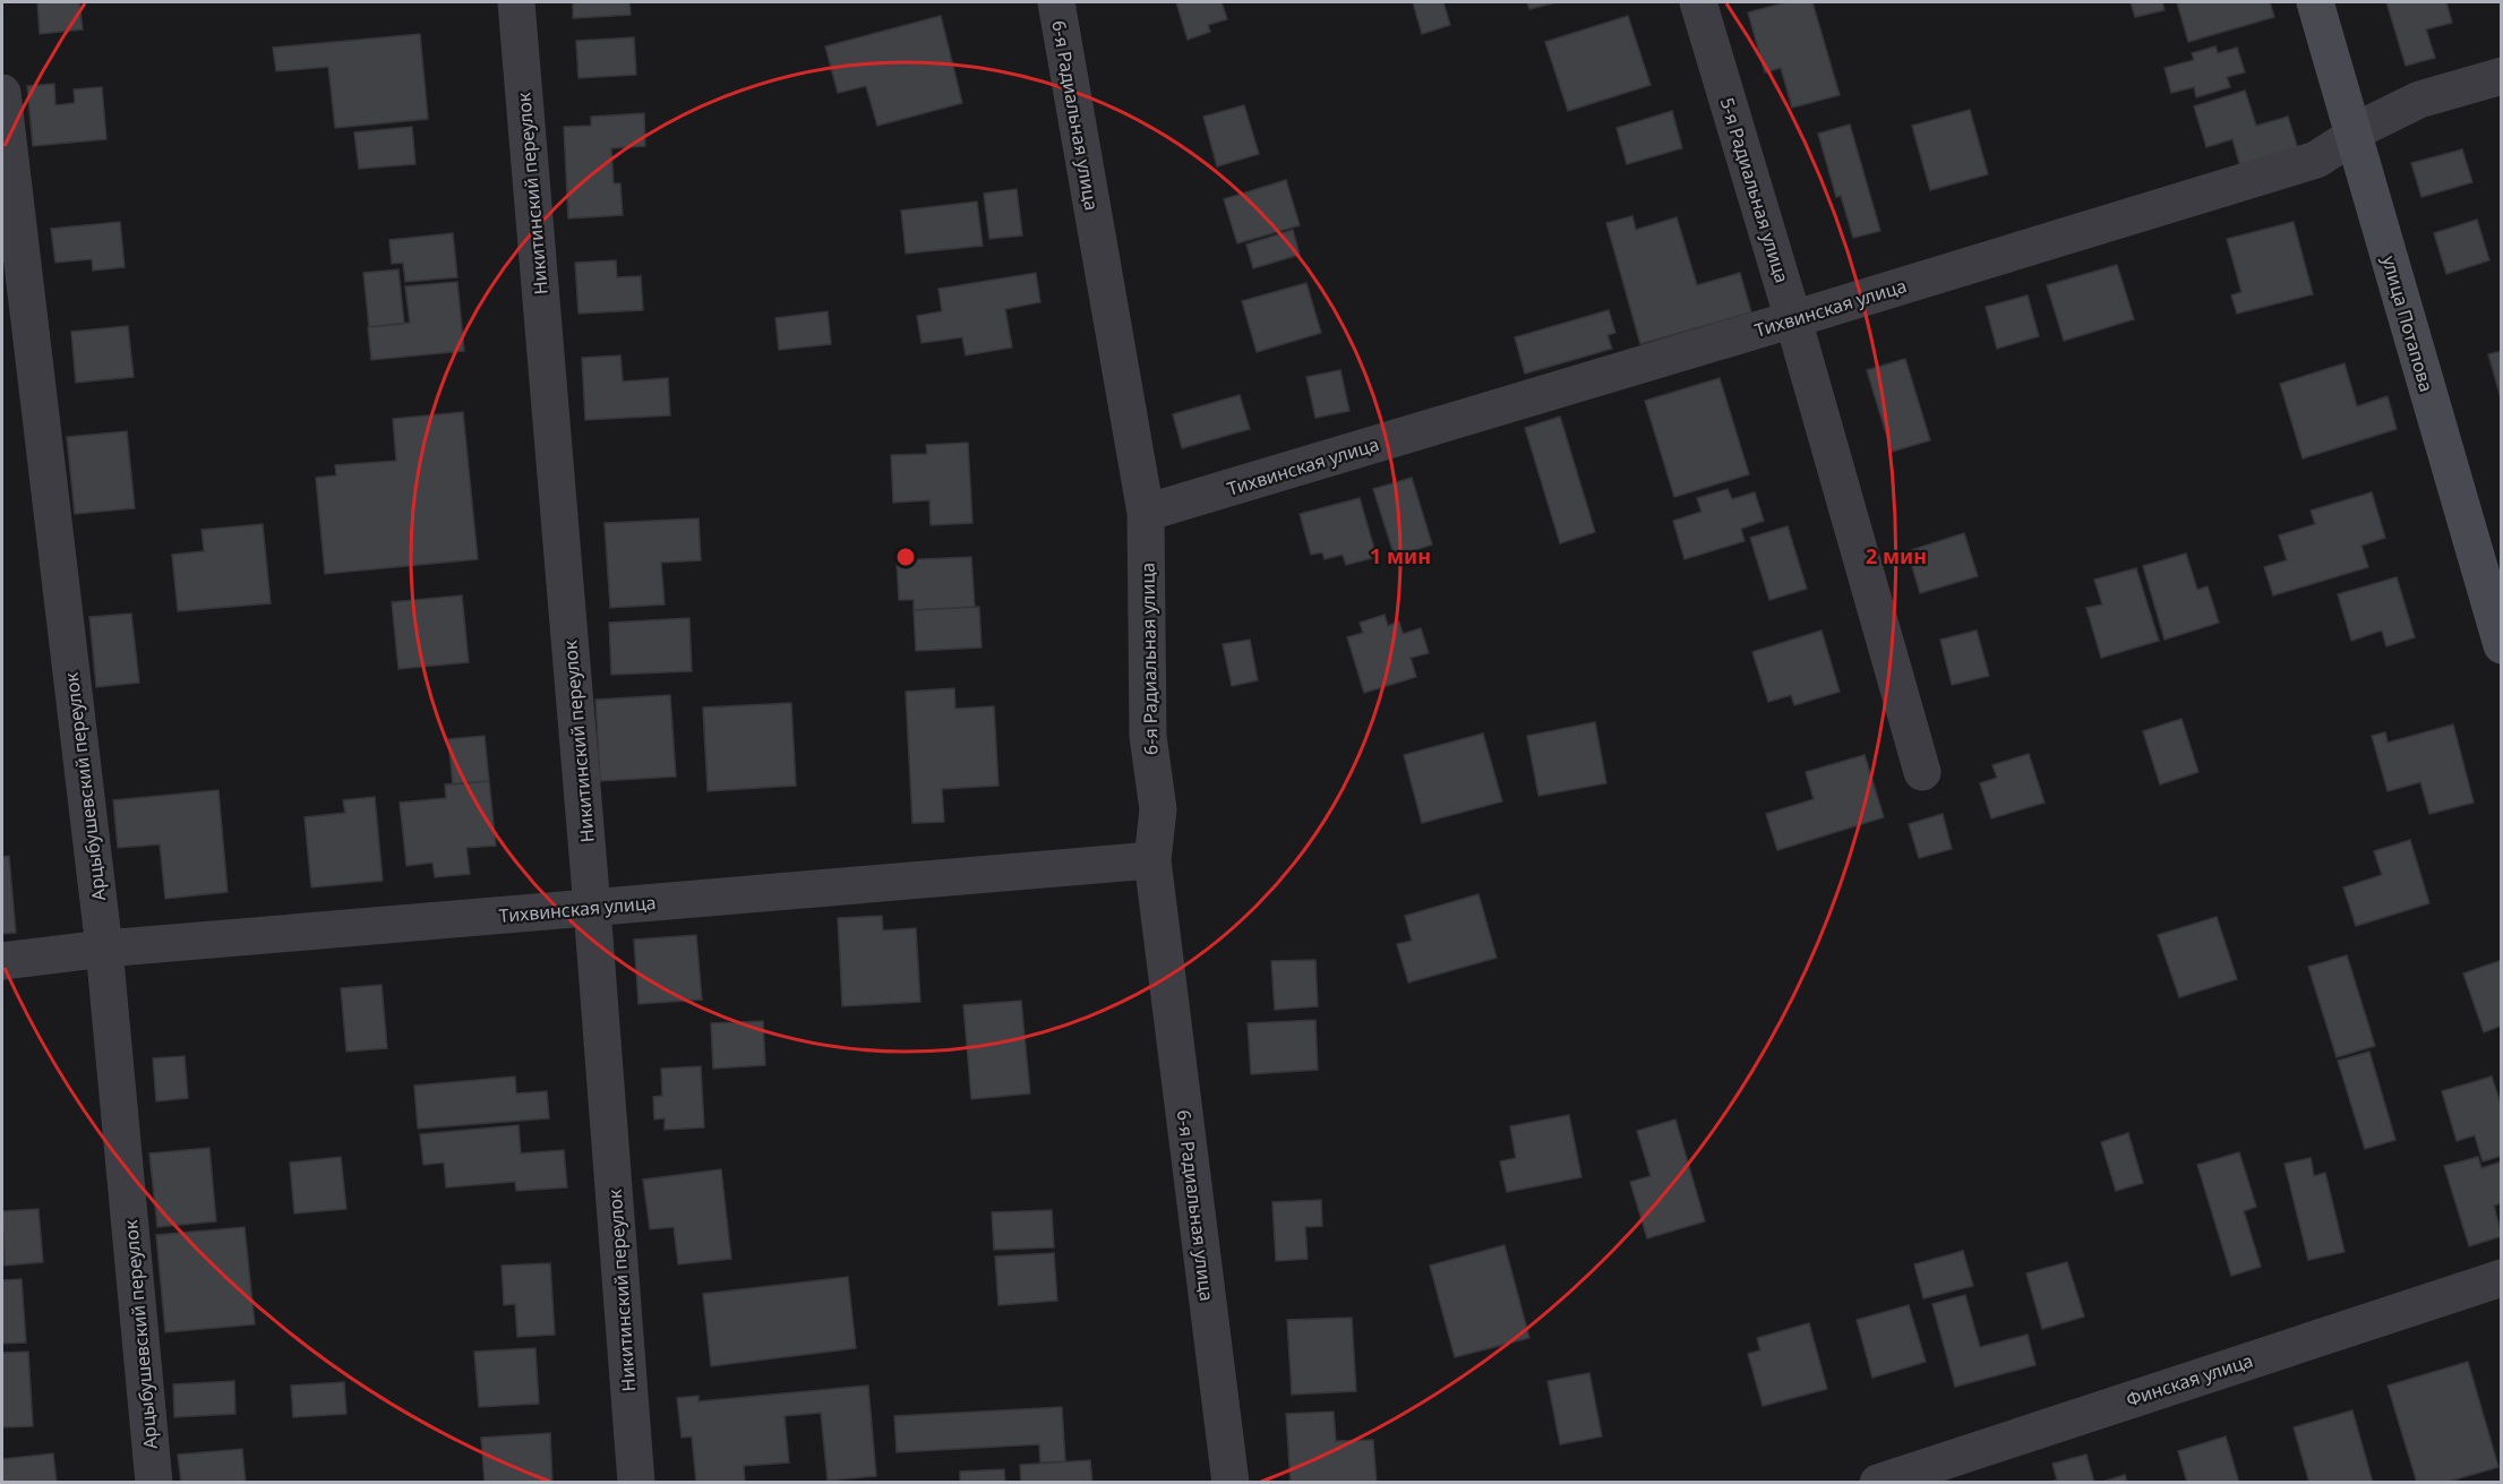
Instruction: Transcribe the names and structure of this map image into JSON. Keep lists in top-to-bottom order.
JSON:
{
  "streets": {
    "street": [
      "6-я Радиальная улица",
      "5-я Радиальная улица",
      "Никитинский переулок",
      "Тихвинская улица",
      "улица Потапова",
      "Арцыбушевский переулок",
      "Финская улица"
    ]
  },
  "crossings": [
    ["6-я Радиальная улица", "Тихвинская улица"],
    ["5-я Радиальная улица", "Тихвинская улица"],
    ["Никитинский переулок", "Тихвинская улица"],
    ["Тихвинская улица", "улица Потапова"],
    ["Тихвинская улица", "Арцыбушевский переулок"]
  ],
  "rings": ["1 мин", "2 мин"]
}
